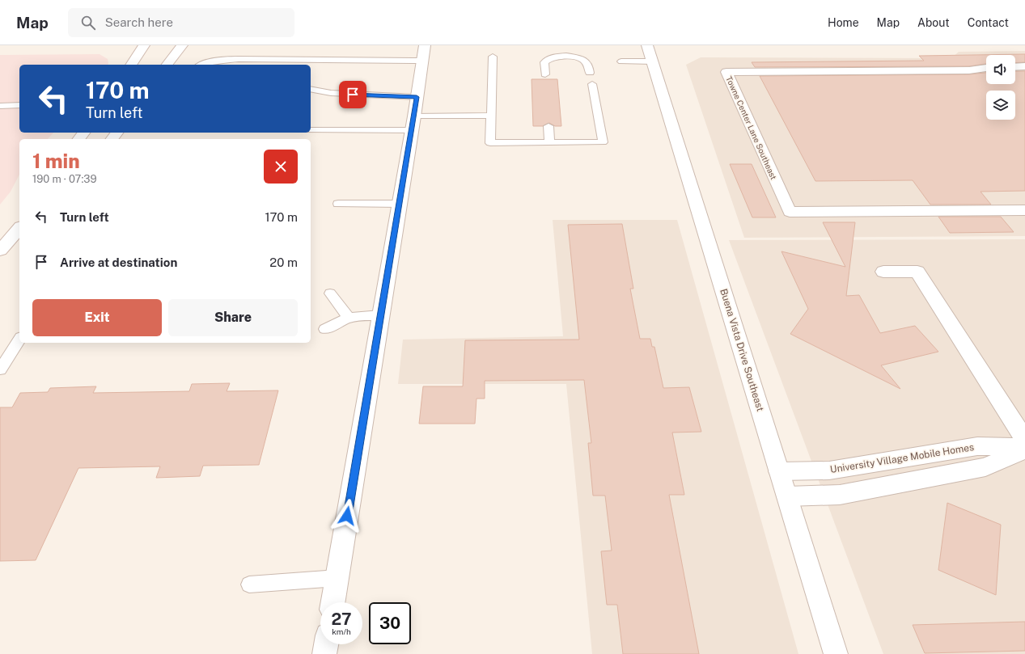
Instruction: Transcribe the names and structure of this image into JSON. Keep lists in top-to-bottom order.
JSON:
{
  "streets": {
    "street": ["Towne Center Lane Southeast", "Buena Vista Drive Southeast", "University Village Mobile Homes"]
  },
  "crossings": [
    ["Buena Vista Drive Southeast", "University Village Mobile Homes"]
  ],
  "page": {
    "header": "Map",
    "search": "Search here",
    "nav": [
      "Home",
      "Map",
      "About",
      "Contact"
    ],
    "turn": ["170 m", "Turn left"],
    "heading": ["1 min", "190 m · 07:39"],
    "list": [
      {
        "name": "Turn left",
        "value": "170 m"
      },
      {
        "name": "Arrive at destination",
        "value": "20 m"
      }
    ],
    "buttons": ["Exit", "Share"],
    "speed": "27 km/h",
    "limit": "30"
  }
}
